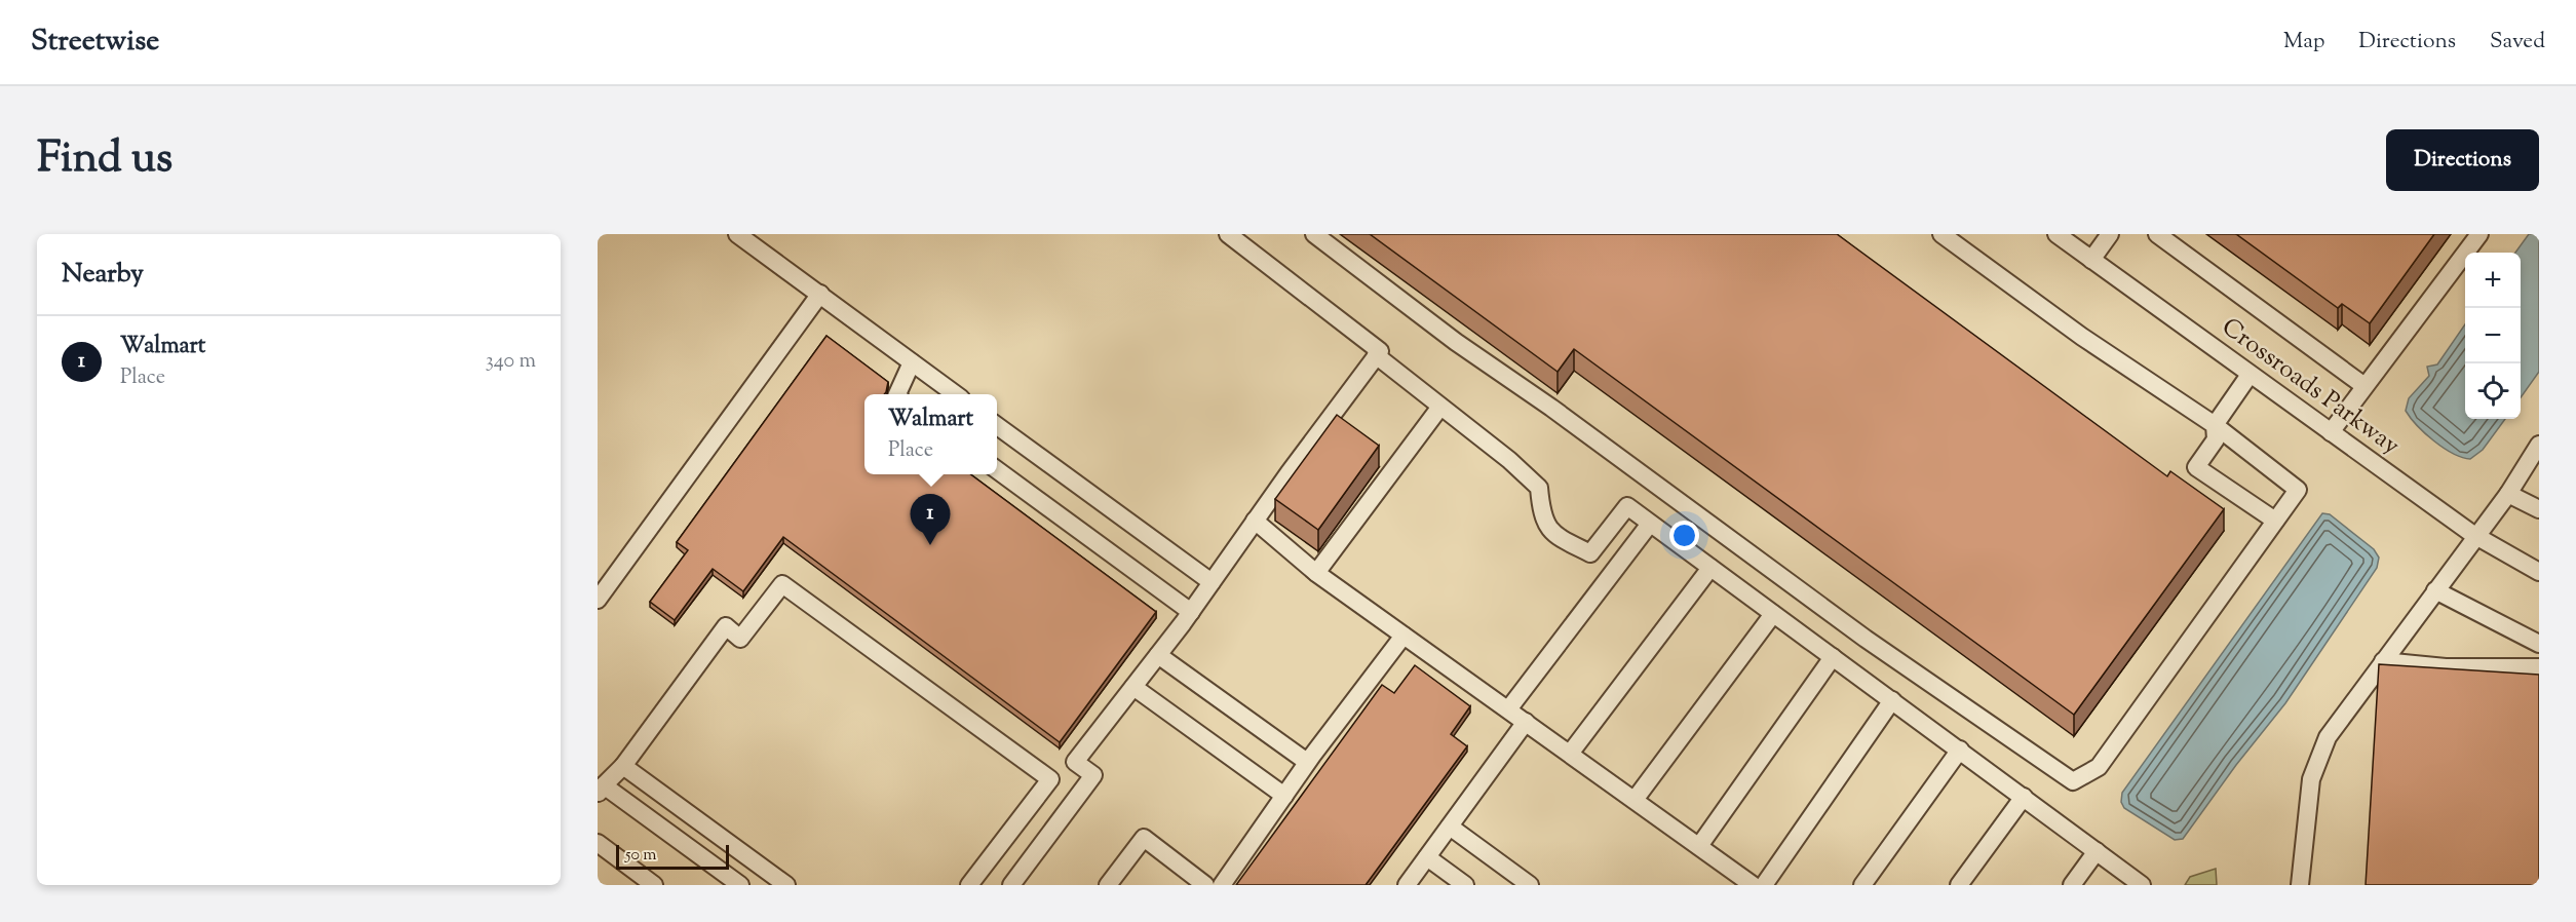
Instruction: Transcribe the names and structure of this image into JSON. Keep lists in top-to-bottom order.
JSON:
{
  "streets": {
    "street": ["Crossroads Parkway"]
  },
  "scale_bar": "50 m",
  "page": {
    "header": "Streetwise",
    "nav": ["Map", "Directions", "Saved"],
    "title": "Find us",
    "buttons": "Directions",
    "heading": "Nearby",
    "map_buttons": ["+", "−"],
    "list": [
      {
        "mark": "1",
        "name": "Walmart",
        "note": "Place",
        "value": "340 m"
      }
    ],
    "popup": ["Walmart", "Place"],
    "pins": "1",
    "scale": "50 m"
  }
}
